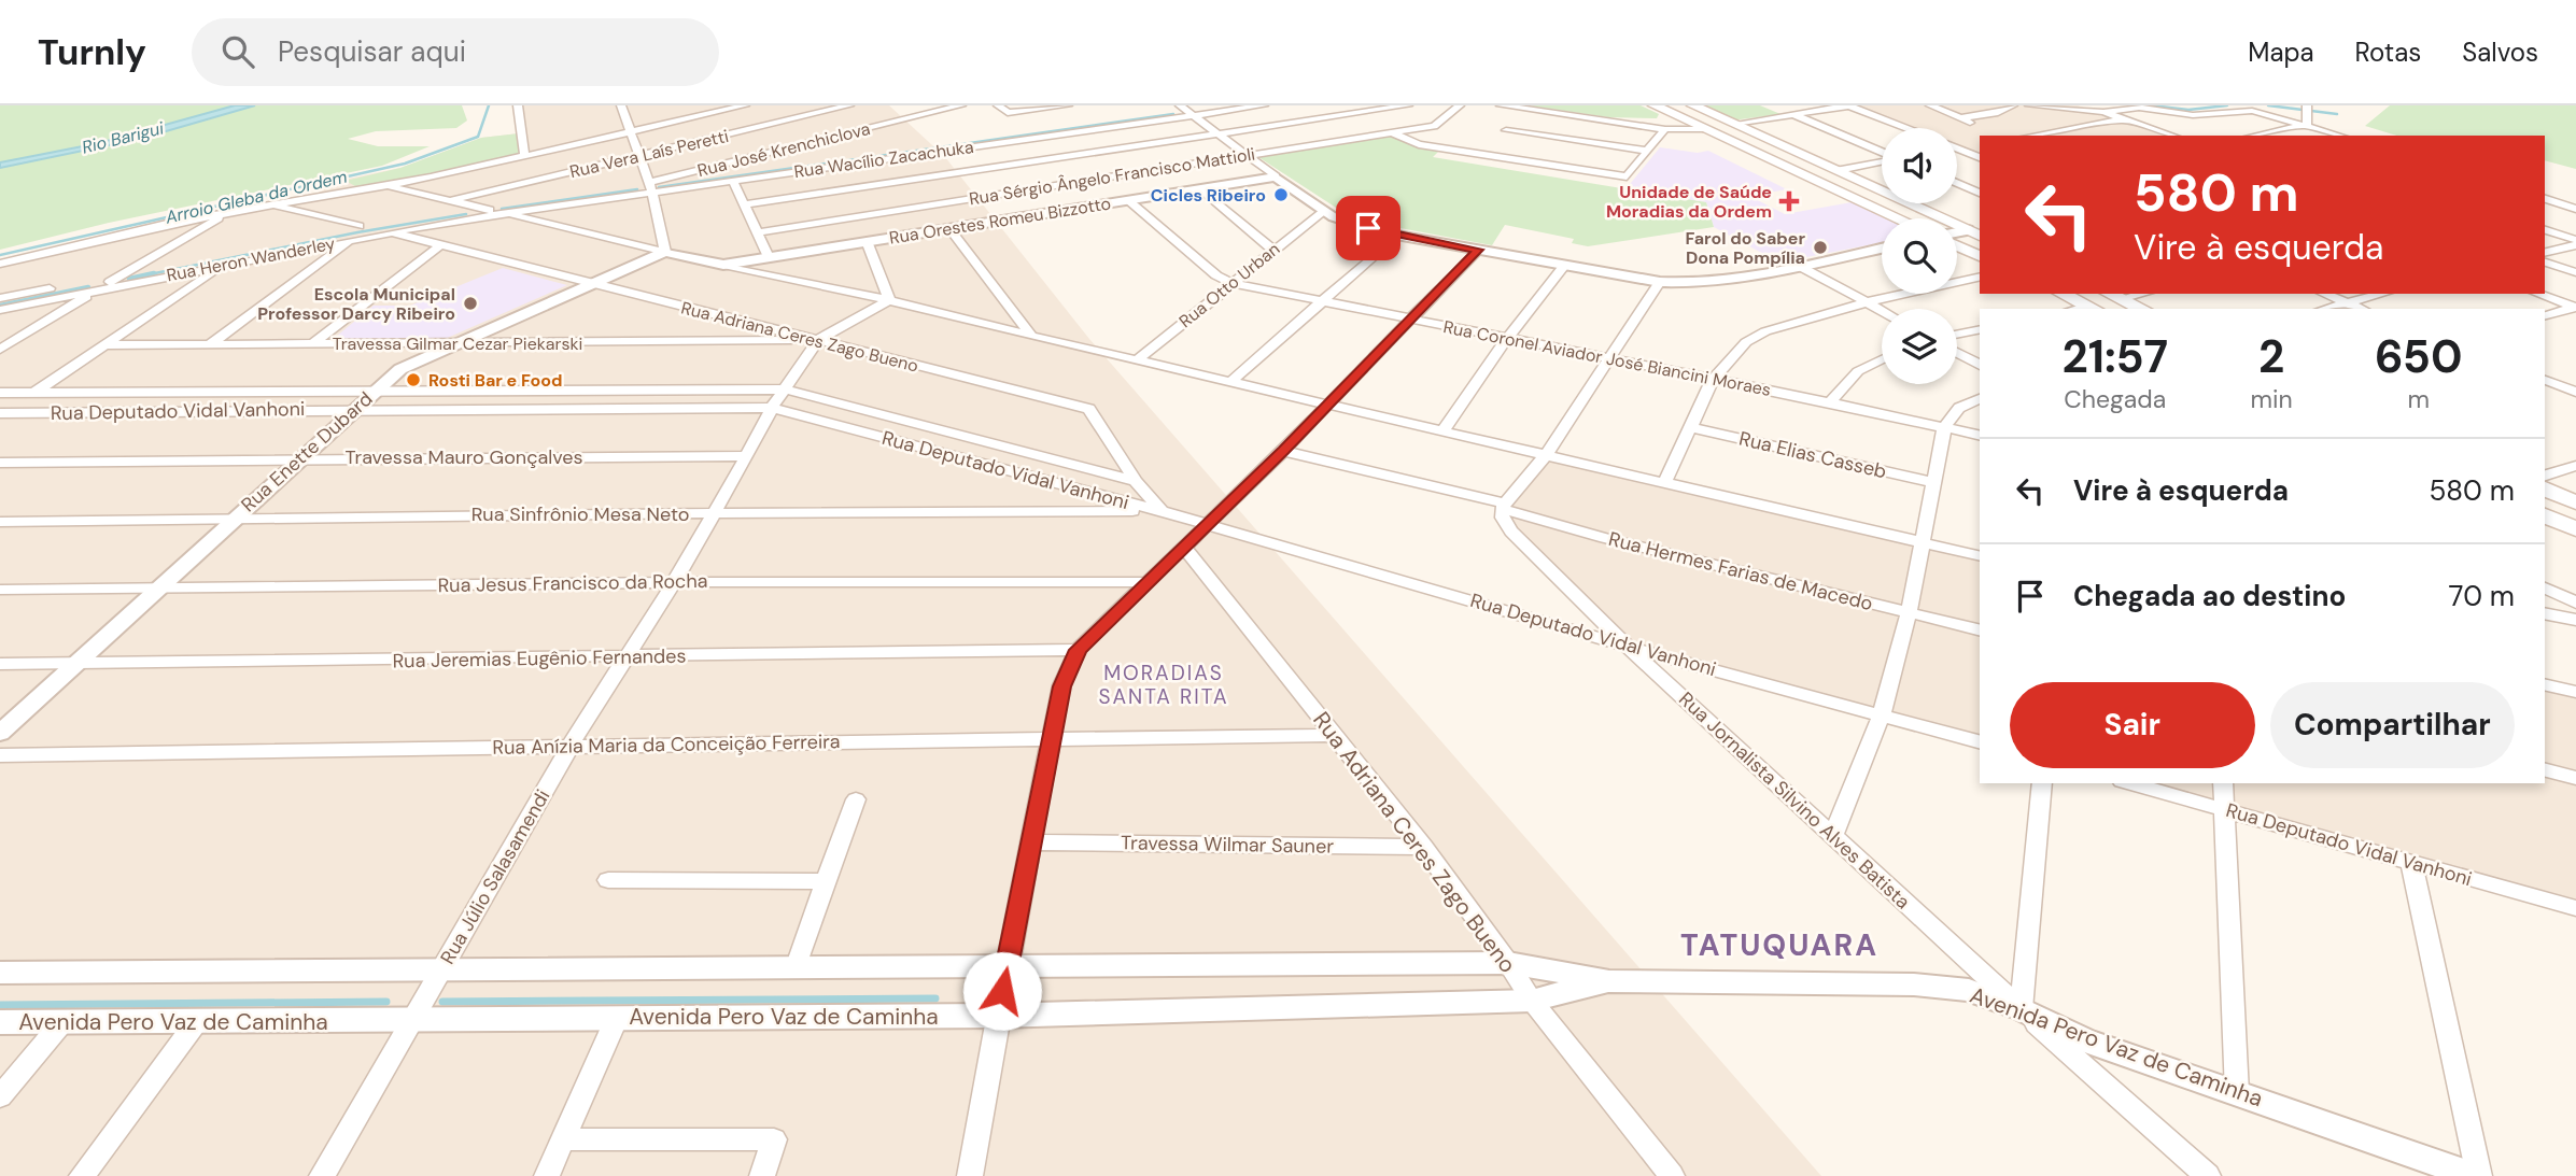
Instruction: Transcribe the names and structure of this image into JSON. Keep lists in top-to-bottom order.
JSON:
{
  "streets": {
    "street": [
      "Rua José Krenchiclova",
      "Rua Vera Laís Peretti",
      "Rua Wacílio Zacachuka",
      "Rua Sérgio Ângelo Francisco Mattioli",
      "Rua Orestes Romeu Bizzotto",
      "Rua Heron Wanderley",
      "Rua Otto Urban",
      "Rua Adriana Ceres Zago Bueno",
      "Travessa Gilmar Cezar Piekarski",
      "Rua Coronel Aviador José Biancini Moraes",
      "Rua Deputado Vidal Vanhoni",
      "Rua Enette Dubard",
      "Rua Elias Casseb",
      "Travessa Mauro Gonçalves",
      "Rua Sinfrônio Mesa Neto",
      "Rua Hermes Farias de Macedo",
      "Rua Jesus Francisco da Rocha",
      "Rua Jeremias Eugênio Fernandes",
      "Rua Anízia Maria da Conceição Ferreira",
      "Rua Jornalista Silvino Alves Batista",
      "Travessa Wilmar Sauner",
      "Rua Júlio Salasamendi",
      "Avenida Pero Vaz de Caminha"
    ]
  },
  "crossings": [
    ["Rua José Krenchiclova", "Rua Wacílio Zacachuka"],
    ["Rua Wacílio Zacachuka", "Rua Heron Wanderley"],
    ["Rua Heron Wanderley", "Rua Adriana Ceres Zago Bueno"],
    ["Rua Otto Urban", "Rua Coronel Aviador José Biancini Moraes"],
    ["Rua Adriana Ceres Zago Bueno", "Travessa Gilmar Cezar Piekarski"],
    ["Rua Adriana Ceres Zago Bueno", "Rua Deputado Vidal Vanhoni"],
    ["Rua Adriana Ceres Zago Bueno", "Rua Enette Dubard"],
    ["Rua Adriana Ceres Zago Bueno", "Rua Sinfrônio Mesa Neto"],
    ["Rua Adriana Ceres Zago Bueno", "Rua Anízia Maria da Conceição Ferreira"],
    ["Rua Adriana Ceres Zago Bueno", "Travessa Wilmar Sauner"],
    ["Rua Adriana Ceres Zago Bueno", "Rua Júlio Salasamendi"],
    ["Rua Adriana Ceres Zago Bueno", "Avenida Pero Vaz de Caminha"],
    ["Travessa Gilmar Cezar Piekarski", "Rua Enette Dubard"],
    ["Travessa Gilmar Cezar Piekarski", "Rua Júlio Salasamendi"],
    ["Rua Deputado Vidal Vanhoni", "Rua Enette Dubard"],
    ["Rua Deputado Vidal Vanhoni", "Rua Sinfrônio Mesa Neto"],
    ["Rua Deputado Vidal Vanhoni", "Rua Jornalista Silvino Alves Batista"],
    ["Rua Deputado Vidal Vanhoni", "Rua Júlio Salasamendi"],
    ["Rua Enette Dubard", "Travessa Mauro Gonçalves"],
    ["Rua Enette Dubard", "Rua Sinfrônio Mesa Neto"],
    ["Rua Enette Dubard", "Rua Jesus Francisco da Rocha"],
    ["Rua Enette Dubard", "Rua Jeremias Eugênio Fernandes"],
    ["Travessa Mauro Gonçalves", "Rua Júlio Salasamendi"],
    ["Rua Sinfrônio Mesa Neto", "Rua Júlio Salasamendi"],
    ["Rua Hermes Farias de Macedo", "Rua Jornalista Silvino Alves Batista"],
    ["Rua Jesus Francisco da Rocha", "Rua Júlio Salasamendi"],
    ["Rua Jeremias Eugênio Fernandes", "Rua Júlio Salasamendi"],
    ["Rua Anízia Maria da Conceição Ferreira", "Rua Júlio Salasamendi"],
    ["Rua Jornalista Silvino Alves Batista", "Avenida Pero Vaz de Caminha"],
    ["Rua Júlio Salasamendi", "Avenida Pero Vaz de Caminha"]
  ],
  "districts": ["MORADIAS SANTA RITA", "TATUQUARA"],
  "water": ["Rio Barigui", "Arroio Gleba da Ordem"],
  "places": {
    "other": [
      "Cicles Ribeiro",
      "Farol do Saber Dona Pompília",
      "Escola Municipal Professor Darcy Ribeiro",
      "Rosti Bar e Food"
    ],
    "health": ["Unidade de Saúde Moradias da Ordem"]
  },
  "page": {
    "header": "Turnly",
    "search": "Pesquisar aqui",
    "nav": ["Mapa", "Rotas", "Salvos"],
    "turn": ["580 m", "Vire à esquerda"],
    "eta": [
      "21:57",
      "Chegada",
      "2",
      "min",
      "650",
      "m"
    ],
    "list": [
      {
        "name": "Vire à esquerda",
        "value": "580 m"
      },
      {
        "name": "Chegada ao destino",
        "value": "70 m"
      }
    ],
    "buttons": ["Sair", "Compartilhar"]
  }
}
